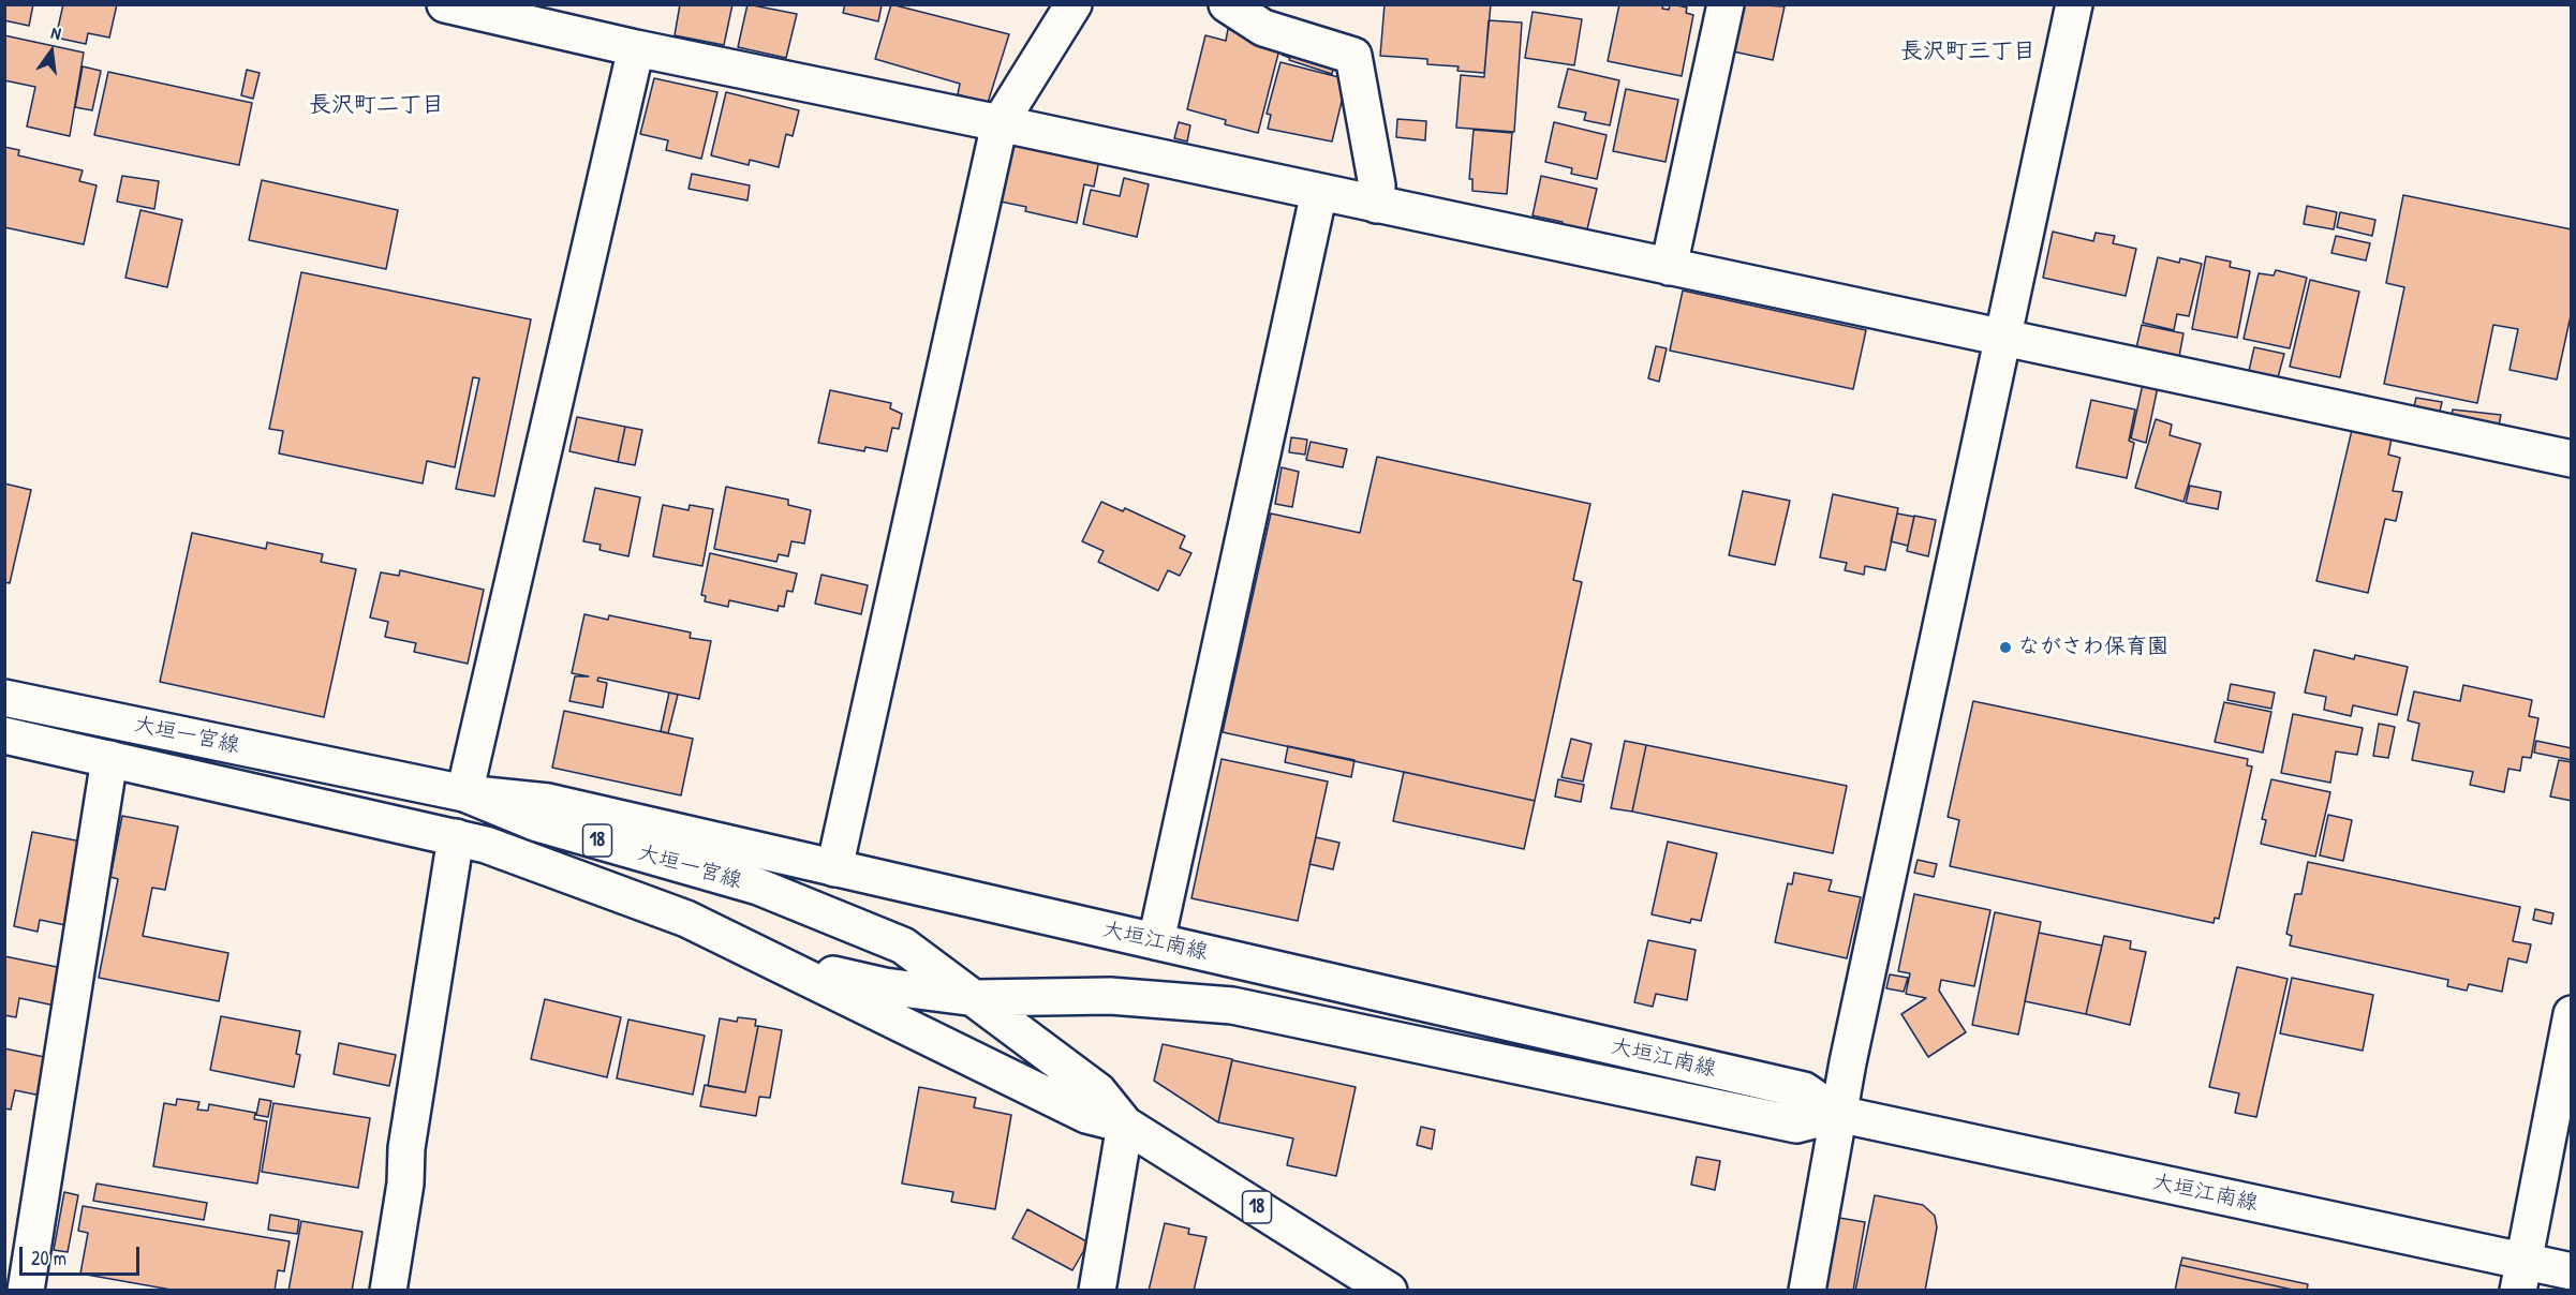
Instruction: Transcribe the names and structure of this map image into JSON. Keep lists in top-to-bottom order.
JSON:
{
  "streets": {
    "street": ["大垣一宮線", "18", "大垣江南線"]
  },
  "crossings": [
    ["大垣一宮線", "大垣江南線"]
  ],
  "districts": ["長沢町三丁目", "長沢町二丁目"],
  "places": ["ながさわ保育園"],
  "scale_bar": "20 m",
  "north": "top"
}
